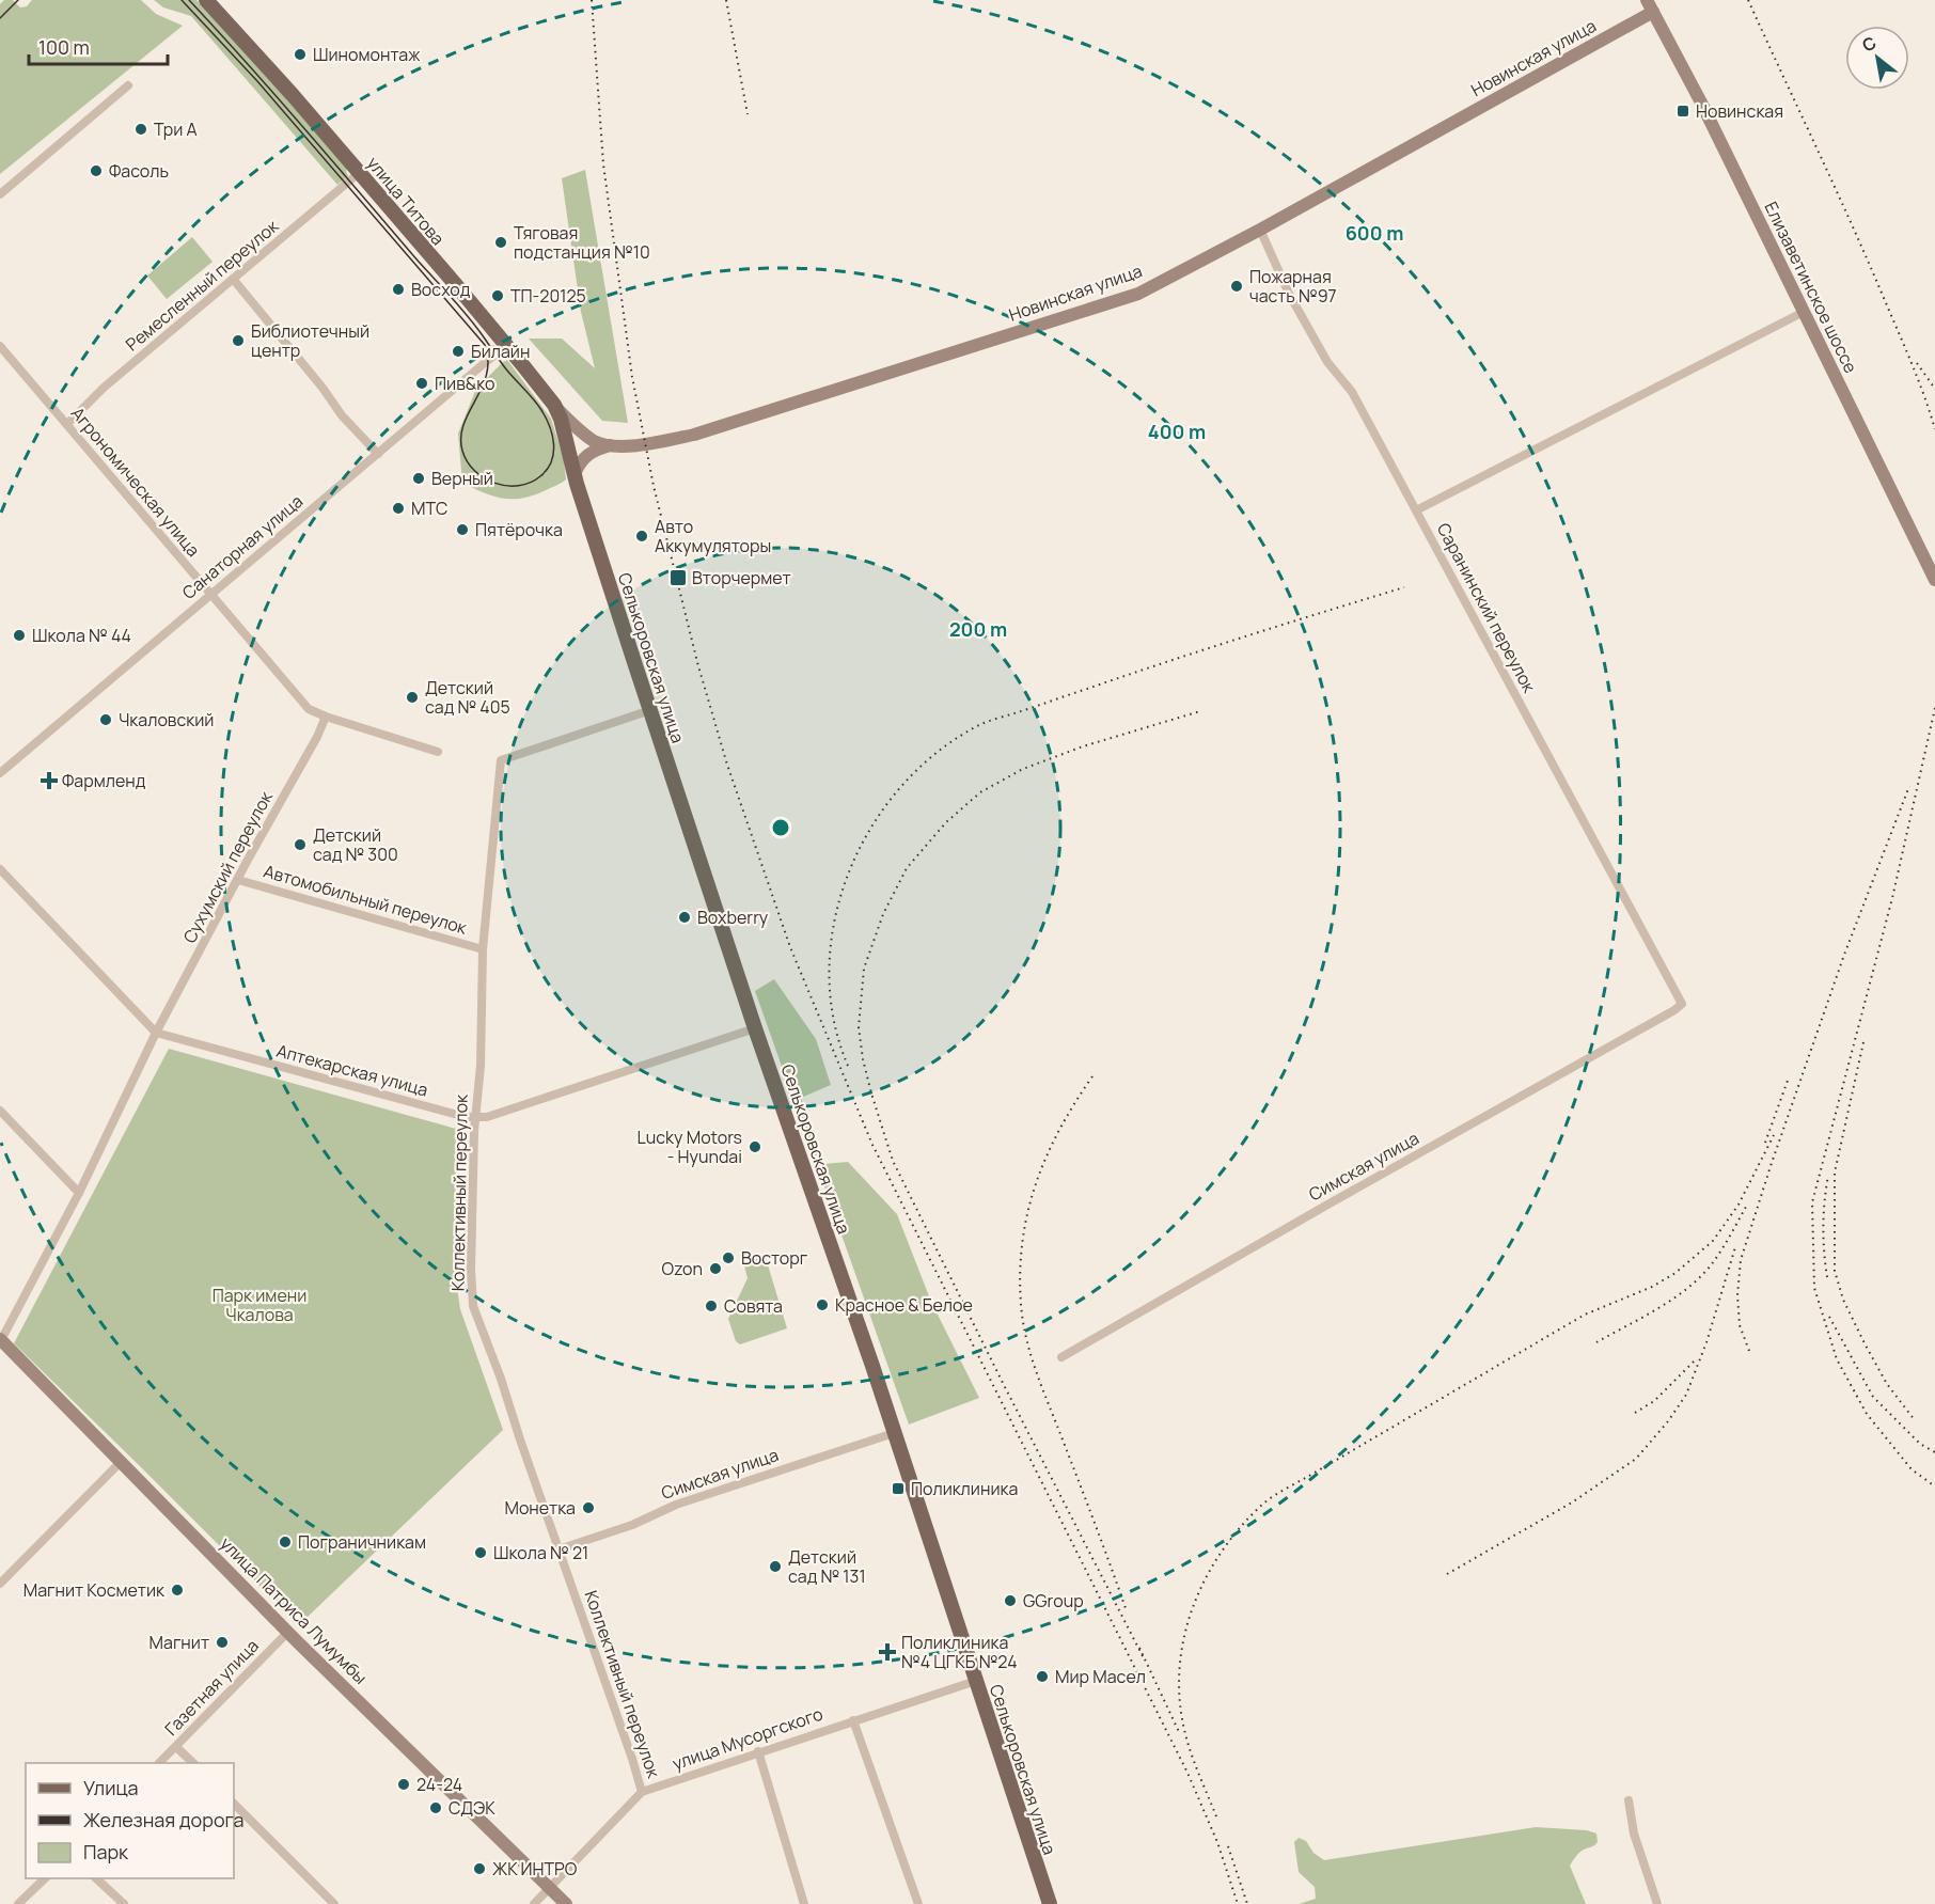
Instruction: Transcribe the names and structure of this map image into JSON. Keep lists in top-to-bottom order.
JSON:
{
  "streets": {
    "main road": [
      "Новинская улица",
      "улица Титова",
      "Елизаветинское шоссе",
      "Селькоровская улица",
      "улица Патриса Лумумбы"
    ],
    "street": [
      "Ремесленный переулок",
      "Агрономическая улица",
      "Санаторная улица",
      "Саранинский переулок",
      "Сухумский переулок",
      "Автомобильный переулок",
      "Аптекарская улица",
      "Симская улица",
      "Коллективный переулок",
      "Газетная улица",
      "улица Мусоргского"
    ]
  },
  "crossings": [
    ["Новинская улица", "улица Титова"],
    ["Новинская улица", "Елизаветинское шоссе"],
    ["Новинская улица", "Саранинский переулок"],
    ["улица Титова", "Ремесленный переулок"],
    ["улица Титова", "Санаторная улица"],
    ["улица Титова", "Селькоровская улица"],
    ["Ремесленный переулок", "Агрономическая улица"],
    ["Агрономическая улица", "Санаторная улица"],
    ["Агрономическая улица", "Сухумский переулок"],
    ["Саранинский переулок", "Симская улица"],
    ["Селькоровская улица", "Аптекарская улица"],
    ["Селькоровская улица", "Симская улица"],
    ["Селькоровская улица", "Коллективный переулок"],
    ["Селькоровская улица", "улица Мусоргского"],
    ["Сухумский переулок", "Автомобильный переулок"],
    ["Сухумский переулок", "Аптекарская улица"],
    ["Сухумский переулок", "улица Патриса Лумумбы"],
    ["Автомобильный переулок", "Коллективный переулок"],
    ["Аптекарская улица", "Коллективный переулок"],
    ["Симская улица", "Коллективный переулок"],
    ["Коллективный переулок", "улица Мусоргского"],
    ["улица Патриса Лумумбы", "Газетная улица"],
    ["улица Патриса Лумумбы", "улица Мусоргского"]
  ],
  "parks": ["Парк имени Чкалова"],
  "places": {
    "other": [
      "Шиномонтаж",
      "Три А",
      "Фасоль",
      "Тяговая подстанция №10",
      "Пожарная часть №97",
      "Восход",
      "ТП-20125",
      "Библиотечный центр",
      "Билайн",
      "Пив&ко",
      "Верный",
      "МТС",
      "Пятёрочка",
      "Авто Аккумуляторы",
      "Школа № 44",
      "Детский сад № 405",
      "Чкаловский",
      "Детский сад № 300",
      "Boxberry",
      "Lucky Motors - Hyundai",
      "Восторг",
      "Ozon",
      "Красное & Белое",
      "Совята",
      "Монетка",
      "Пограничникам",
      "Школа № 21",
      "Детский сад № 131",
      "Магнит Косметик",
      "GGroup",
      "Магнит",
      "Мир Масел",
      "24-24",
      "СДЭК",
      "ЖК ИНТРО"
    ],
    "transit": ["Новинская", "Вторчермет", "Поликлиника"],
    "health": ["Фармленд", "Поликлиника №4 ЦГКБ №24"]
  },
  "legend": ["Улица", "Железная дорога", "Парк"],
  "scale_bar": "100 m",
  "north": "top left",
  "rings": ["600 m", "400 m", "200 m"]
}
